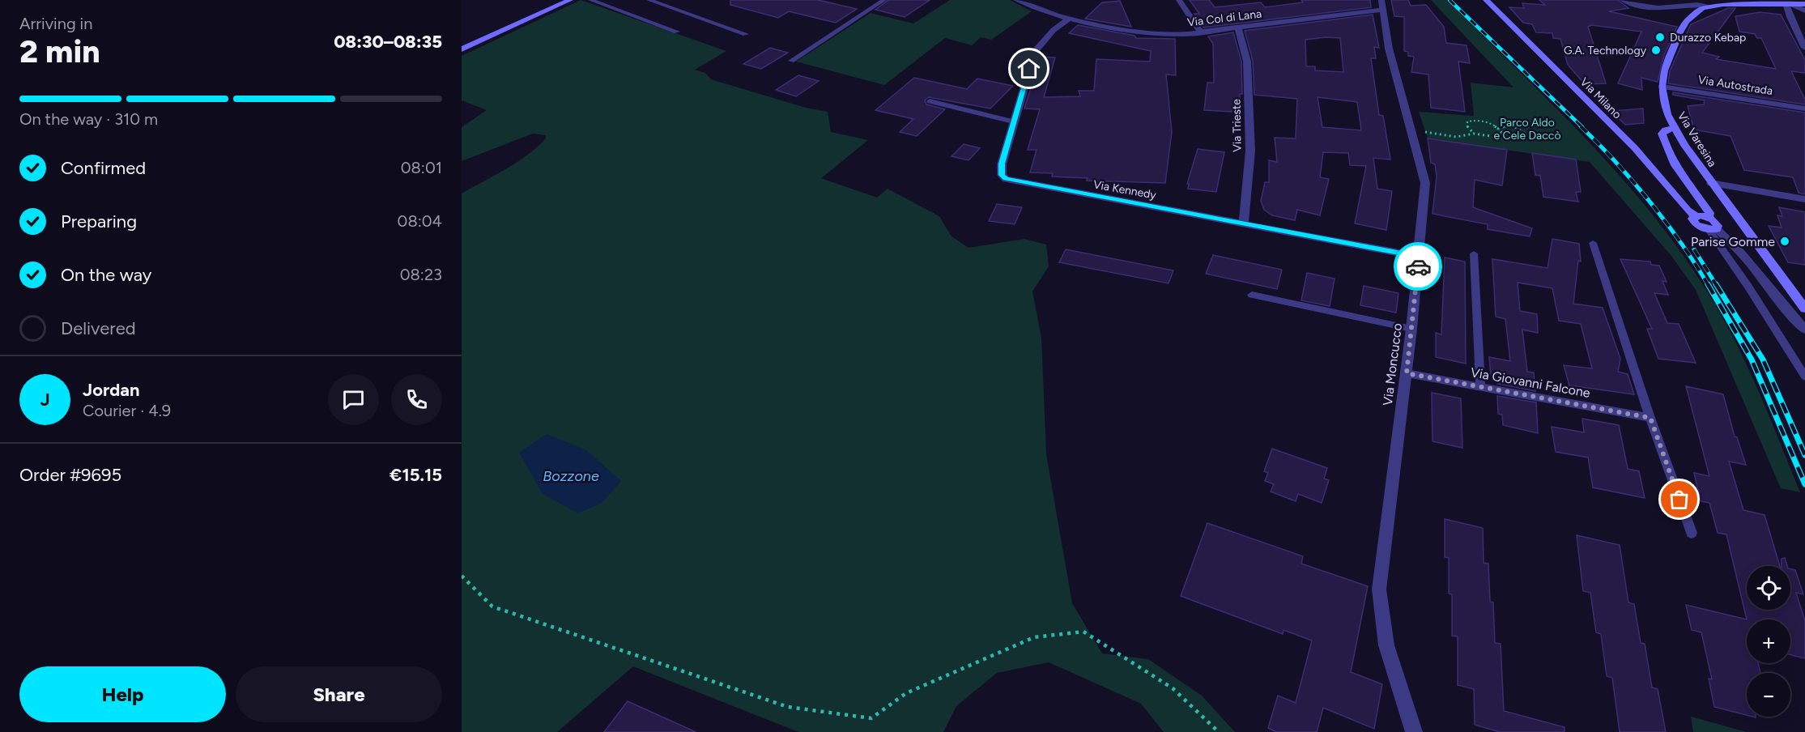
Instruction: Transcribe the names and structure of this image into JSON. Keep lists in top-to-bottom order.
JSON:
{
  "streets": {
    "street": [
      "Via Col di Lana",
      "Via Autostrada",
      "Via Milano",
      "Via Trieste",
      "Via Varesina",
      "Via Kennedy",
      "Via Moncucco"
    ],
    "lane": ["Via Giovanni Falcone"]
  },
  "crossings": [
    ["Via Col di Lana", "Via Trieste"],
    ["Via Col di Lana", "Via Kennedy"],
    ["Via Col di Lana", "Via Moncucco"],
    ["Via Autostrada", "Via Varesina"],
    ["Via Trieste", "Via Kennedy"],
    ["Via Kennedy", "Via Moncucco"],
    ["Via Moncucco", "Via Giovanni Falcone"]
  ],
  "water": ["Bozzone"],
  "parks": ["Parco Aldo e Cele Daccò"],
  "places": ["Durazzo Kebap", "G.A. Technology", "Parise Gomme"],
  "page": {
    "heading": ["2 min", "Arriving in", "08:30–08:35"],
    "panel": [
      "Jordan",
      "Courier · 4.9",
      "Order #9695",
      "€15.15"
    ],
    "bar": "On the way · 310 m",
    "list": [
      ["Confirmed", "08:01"],
      ["Preparing", "08:04"],
      ["On the way", "08:23"],
      "Delivered"
    ],
    "round": "J",
    "map_buttons": ["+", "−"],
    "buttons": ["Help", "Share"]
  }
}
